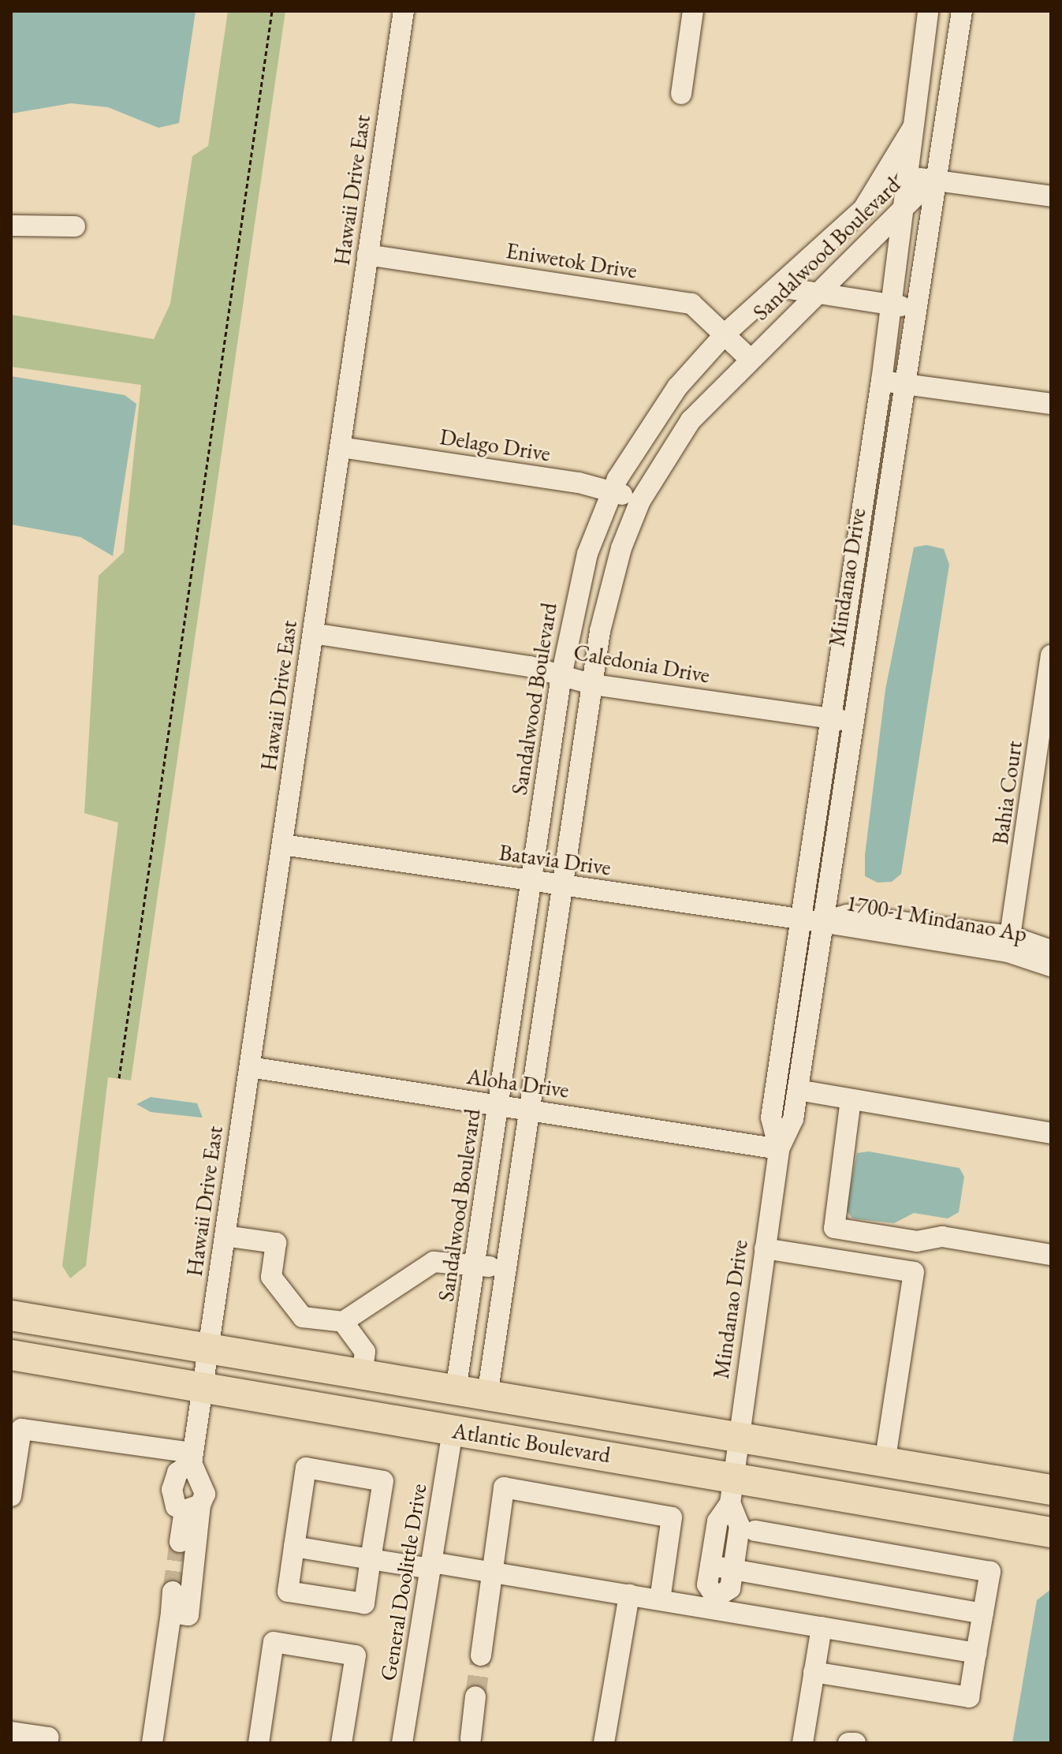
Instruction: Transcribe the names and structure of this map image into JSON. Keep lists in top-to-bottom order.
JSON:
{
  "streets": {
    "highway": ["Atlantic Boulevard"],
    "street": [
      "Hawaii Drive East",
      "Sandalwood Boulevard",
      "Eniwetok Drive",
      "Delago Drive",
      "Mindanao Drive",
      "Caledonia Drive",
      "Bahia Court",
      "Batavia Drive",
      "1700-1 Mindanao Ap",
      "Aloha Drive",
      "General Doolittle Drive"
    ]
  },
  "crossings": [
    ["Hawaii Drive East", "Eniwetok Drive"],
    ["Hawaii Drive East", "Delago Drive"],
    ["Hawaii Drive East", "Caledonia Drive"],
    ["Hawaii Drive East", "Batavia Drive"],
    ["Hawaii Drive East", "Aloha Drive"],
    ["Hawaii Drive East", "Atlantic Boulevard"],
    ["Sandalwood Boulevard", "Eniwetok Drive"],
    ["Sandalwood Boulevard", "Delago Drive"],
    ["Sandalwood Boulevard", "Mindanao Drive"],
    ["Sandalwood Boulevard", "Caledonia Drive"],
    ["Sandalwood Boulevard", "Batavia Drive"],
    ["Sandalwood Boulevard", "Aloha Drive"],
    ["Sandalwood Boulevard", "Atlantic Boulevard"],
    ["Mindanao Drive", "Caledonia Drive"],
    ["Mindanao Drive", "Batavia Drive"],
    ["Mindanao Drive", "1700-1 Mindanao Ap"],
    ["Mindanao Drive", "Aloha Drive"],
    ["Mindanao Drive", "Atlantic Boulevard"],
    ["Bahia Court", "1700-1 Mindanao Ap"],
    ["Batavia Drive", "1700-1 Mindanao Ap"],
    ["Atlantic Boulevard", "General Doolittle Drive"]
  ]
}
